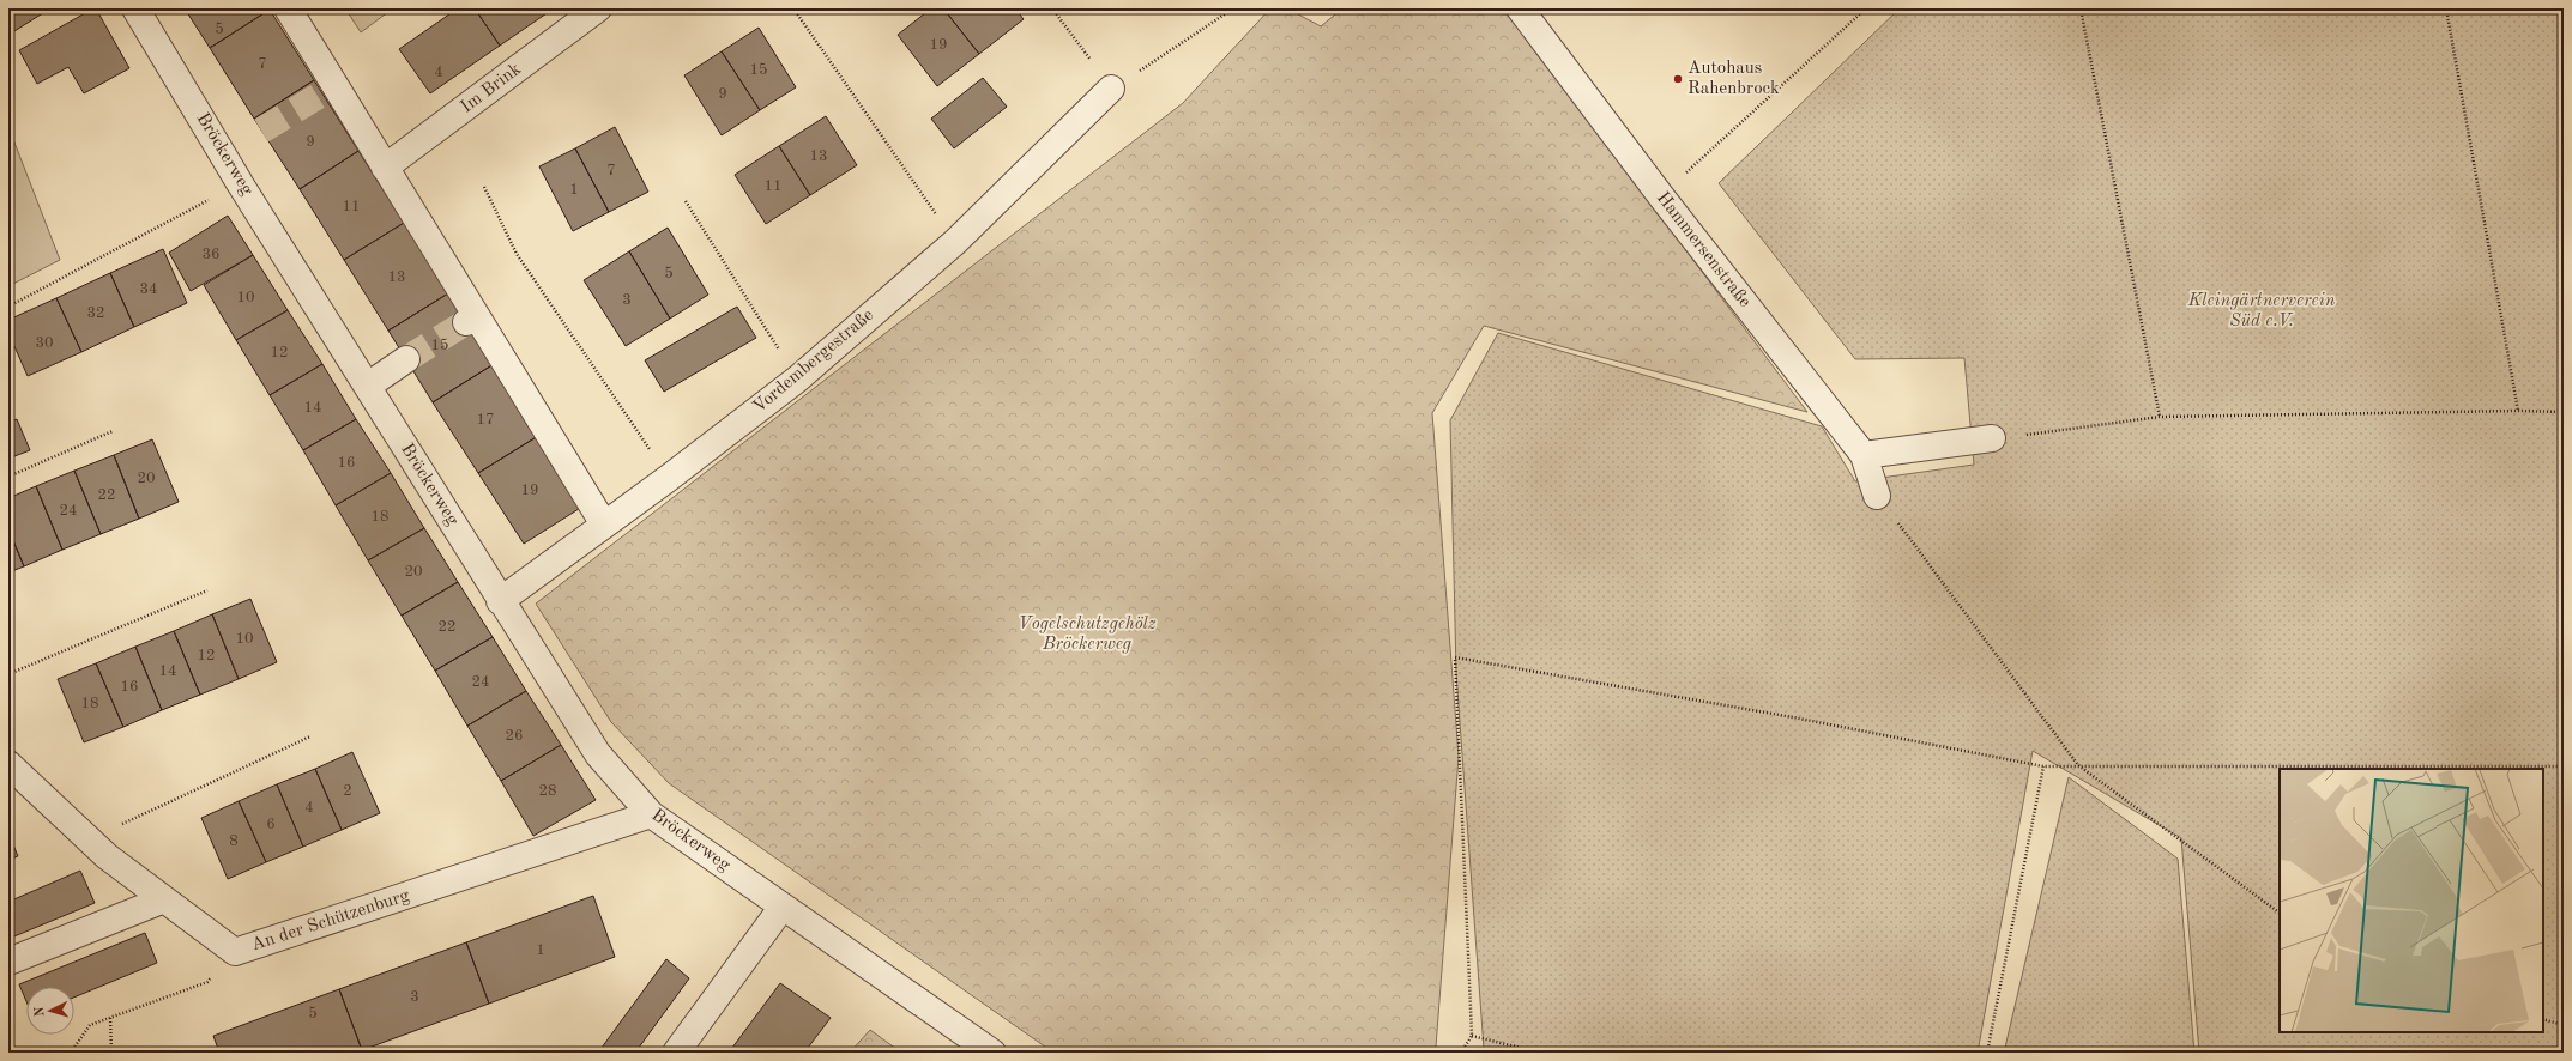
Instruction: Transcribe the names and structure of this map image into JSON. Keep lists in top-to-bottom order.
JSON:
{
  "streets": {
    "street": [
      "Im Brink",
      "Bröckerweg",
      "Hammersenstraße",
      "Vordembergestraße",
      "An der Schützenburg"
    ]
  },
  "crossings": [
    ["Bröckerweg", "Vordembergestraße"],
    ["Bröckerweg", "An der Schützenburg"]
  ],
  "parks": ["Kleingärtnerverein Süd e.V.", "Vogelschutzgehölz Bröckerweg"],
  "places": ["Autohaus Rahenbrock"],
  "house_numbers": [
    "5",
    "19",
    "7",
    "15",
    "4",
    "9",
    "9",
    "13",
    "7",
    "11",
    "1",
    "11",
    "36",
    "5",
    "13",
    "34",
    "10",
    "3",
    "32",
    "30",
    "15",
    "12",
    "14",
    "17",
    "16",
    "20",
    "19",
    "22",
    "24",
    "18",
    "20",
    "22",
    "10",
    "12",
    "14",
    "24",
    "16",
    "18",
    "26",
    "2",
    "28",
    "4",
    "6",
    "8",
    "1",
    "3",
    "5"
  ],
  "north": "left"
}
